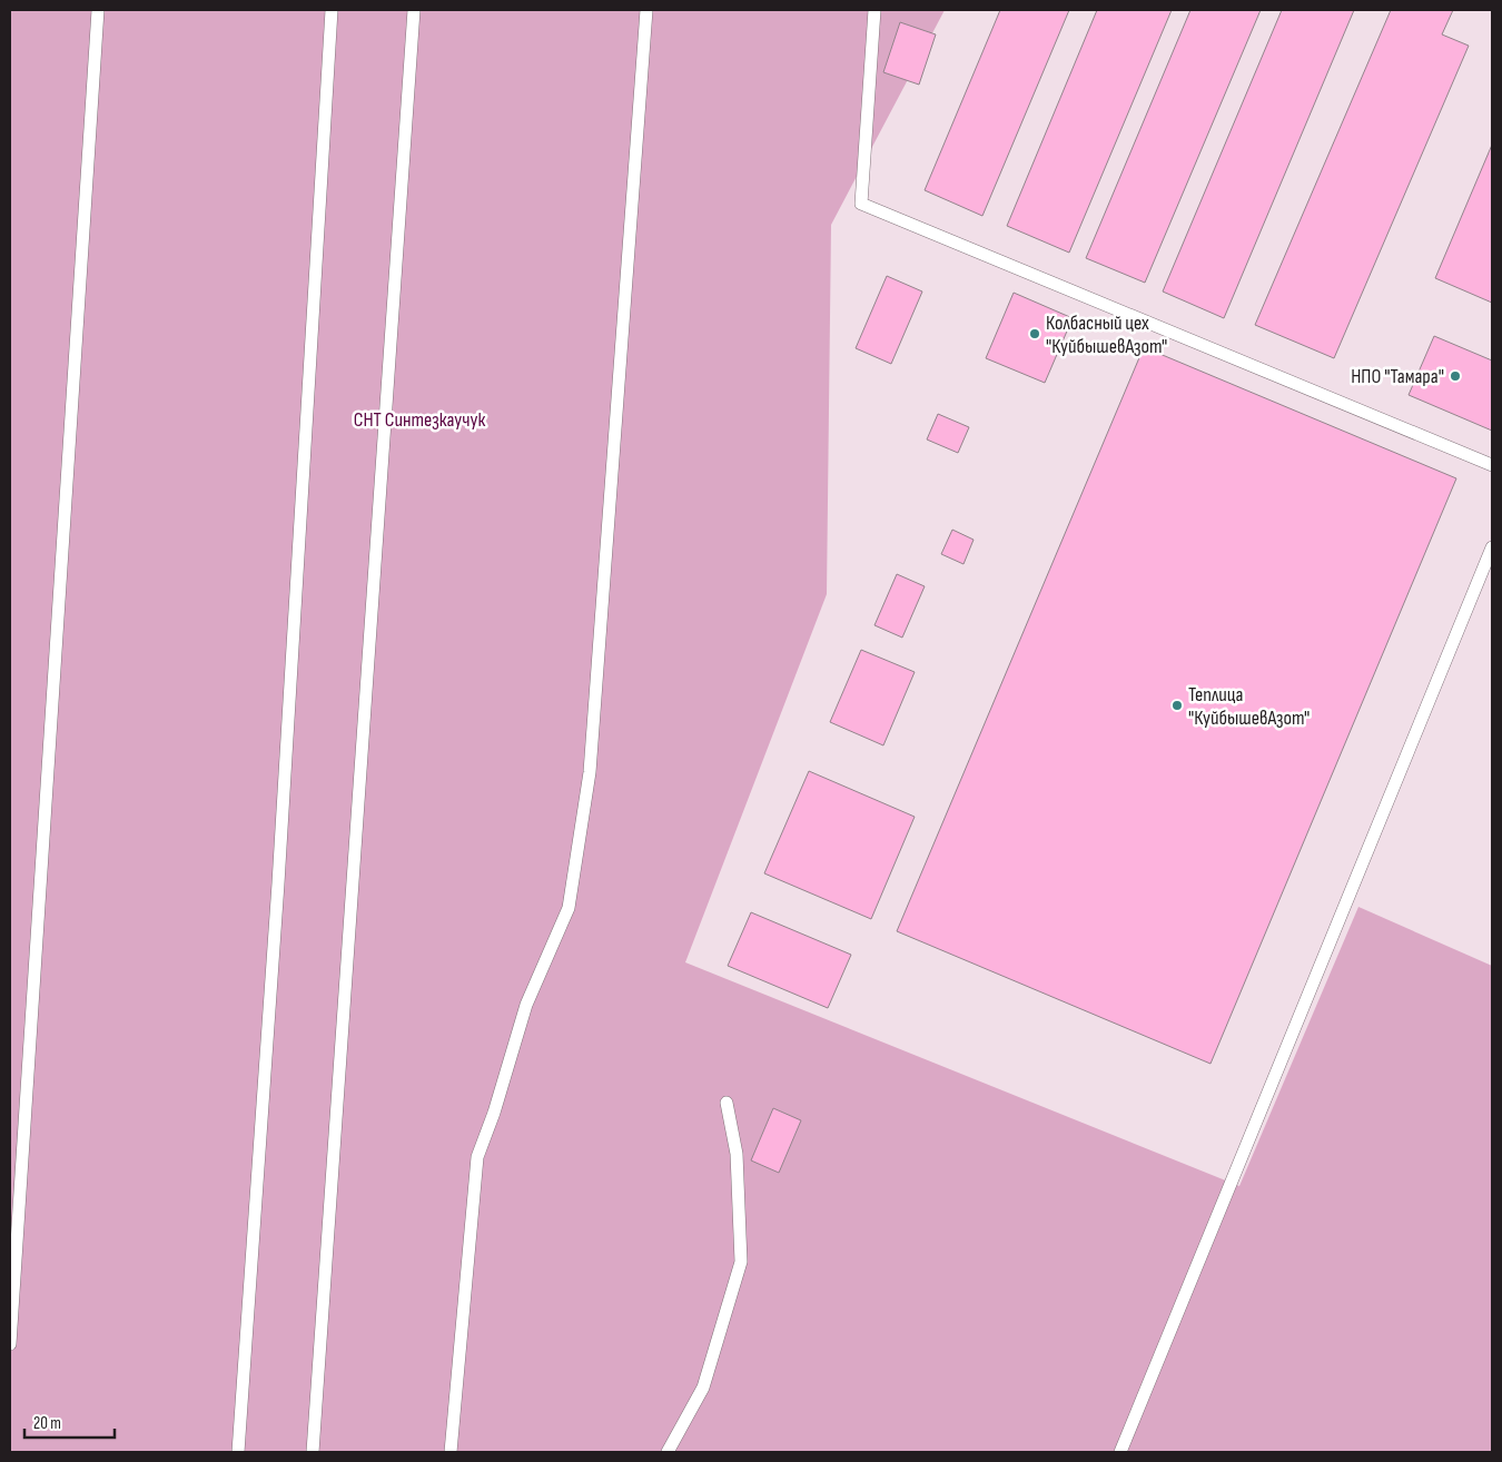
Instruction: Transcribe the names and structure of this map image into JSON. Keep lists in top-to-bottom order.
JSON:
{
  "parks": ["СНТ Синтезкаучук"],
  "places": ["Колбасный цех \"КуйбышевАзот\"", "НПО \"Тамара\"", "Теплица \"КуйбышевАзот\""],
  "scale_bar": "20 m"
}
